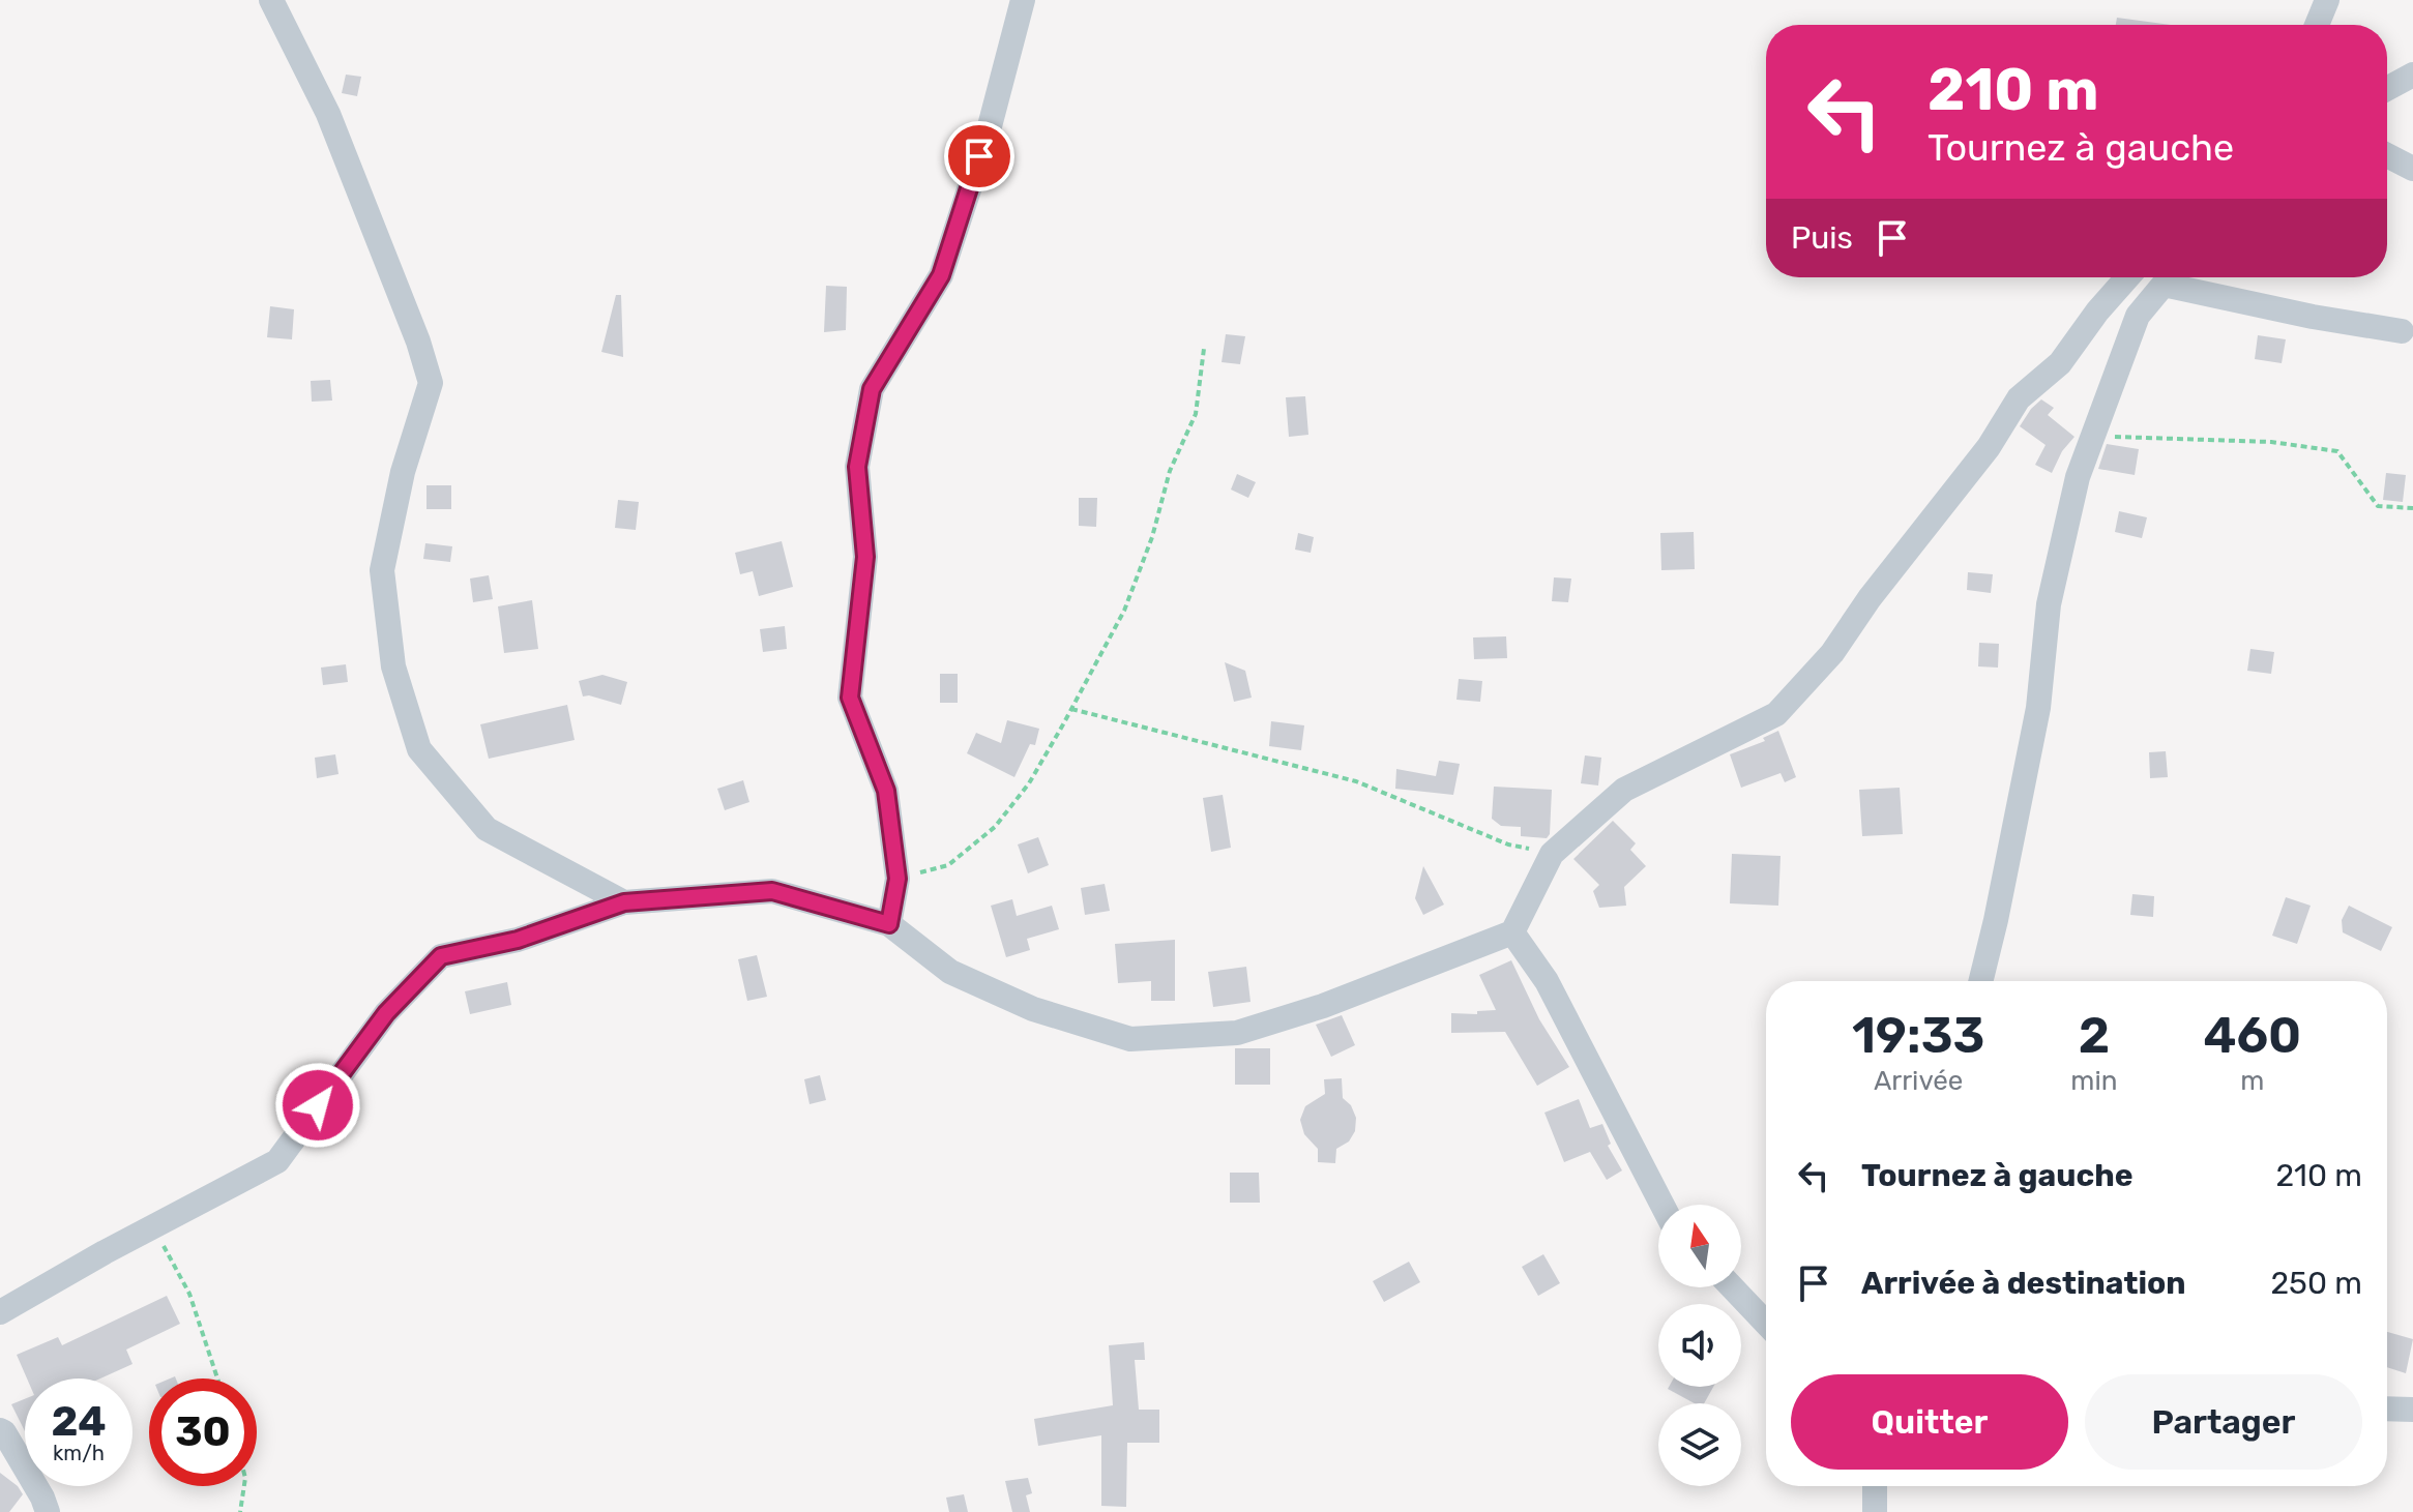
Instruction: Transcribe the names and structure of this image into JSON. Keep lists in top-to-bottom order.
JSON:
{
  "north": "top",
  "page": {
    "turn": ["210 m", "Tournez à gauche"],
    "then": "Puis",
    "eta": [
      "19:33",
      "Arrivée",
      "2",
      "min",
      "460",
      "m"
    ],
    "list": [
      {
        "name": "Tournez à gauche",
        "value": "210 m"
      },
      {
        "name": "Arrivée à destination",
        "value": "250 m"
      }
    ],
    "buttons": ["Quitter", "Partager"],
    "speed": "24 km/h",
    "limit": "30"
  }
}
